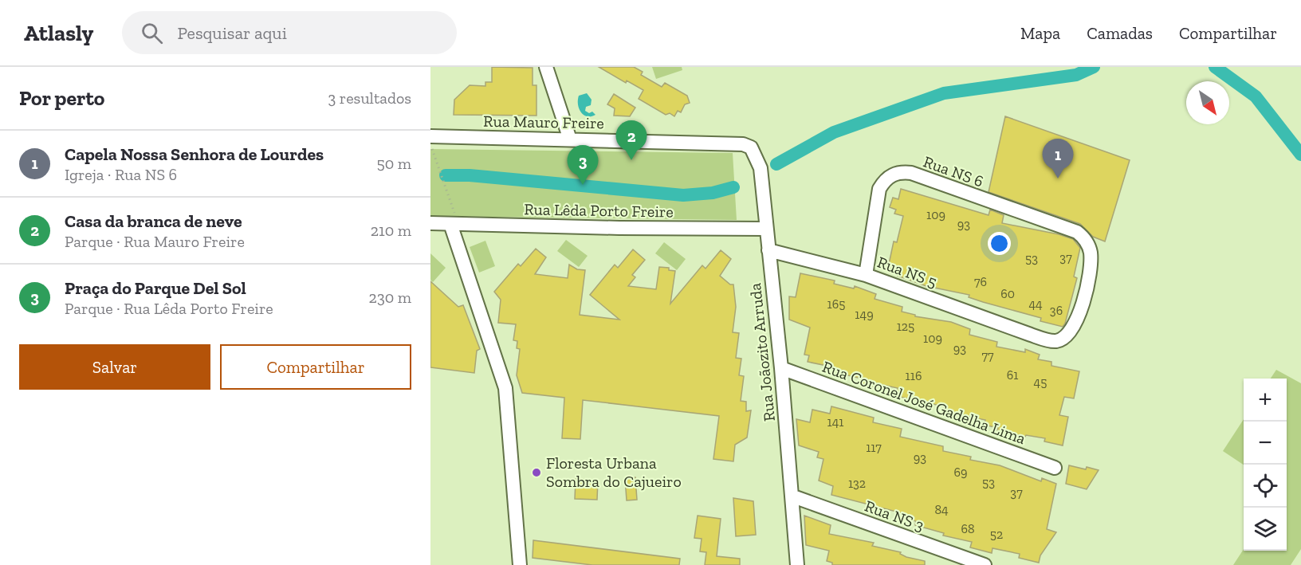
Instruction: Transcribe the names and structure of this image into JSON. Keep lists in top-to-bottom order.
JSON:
{
  "streets": {
    "street": [
      "Rua Mauro Freire",
      "Rua NS 6",
      "Rua Lêda Porto Freire",
      "Rua NS 5",
      "Rua Joãozito Arruda",
      "Rua Coronel José Gadelha Lima",
      "Rua NS 3"
    ]
  },
  "crossings": [
    ["Rua Mauro Freire", "Rua Joãozito Arruda"],
    ["Rua NS 6", "Rua NS 5"],
    ["Rua Lêda Porto Freire", "Rua Joãozito Arruda"],
    ["Rua NS 5", "Rua Joãozito Arruda"],
    ["Rua Joãozito Arruda", "Rua Coronel José Gadelha Lima"],
    ["Rua Joãozito Arruda", "Rua NS 3"]
  ],
  "places": ["Floresta Urbana Sombra do Cajueiro"],
  "house_numbers": [
    "109",
    "93",
    "37",
    "53",
    "76",
    "60",
    "165",
    "44",
    "36",
    "149",
    "125",
    "109",
    "93",
    "77",
    "61",
    "116",
    "45",
    "141",
    "117",
    "93",
    "69",
    "53",
    "132",
    "37",
    "84",
    "68",
    "52"
  ],
  "north": "bottom right",
  "page": {
    "header": "Atlasly",
    "search": "Pesquisar aqui",
    "nav": ["Mapa", "Camadas", "Compartilhar"],
    "heading": ["Por perto", "3 resultados"],
    "pins": ["2", "1", "3"],
    "list": [
      {
        "mark": "1",
        "name": "Capela Nossa Senhora de Lourdes",
        "note": "Igreja · Rua NS 6",
        "value": "50 m"
      },
      {
        "mark": "2",
        "name": "Casa da branca de neve",
        "note": "Parque · Rua Mauro Freire",
        "value": "210 m"
      },
      {
        "mark": "3",
        "name": "Praça do Parque Del Sol",
        "note": "Parque · Rua Lêda Porto Freire",
        "value": "230 m"
      }
    ],
    "buttons": ["Salvar", "Compartilhar"],
    "map_buttons": ["+", "−"]
  }
}
